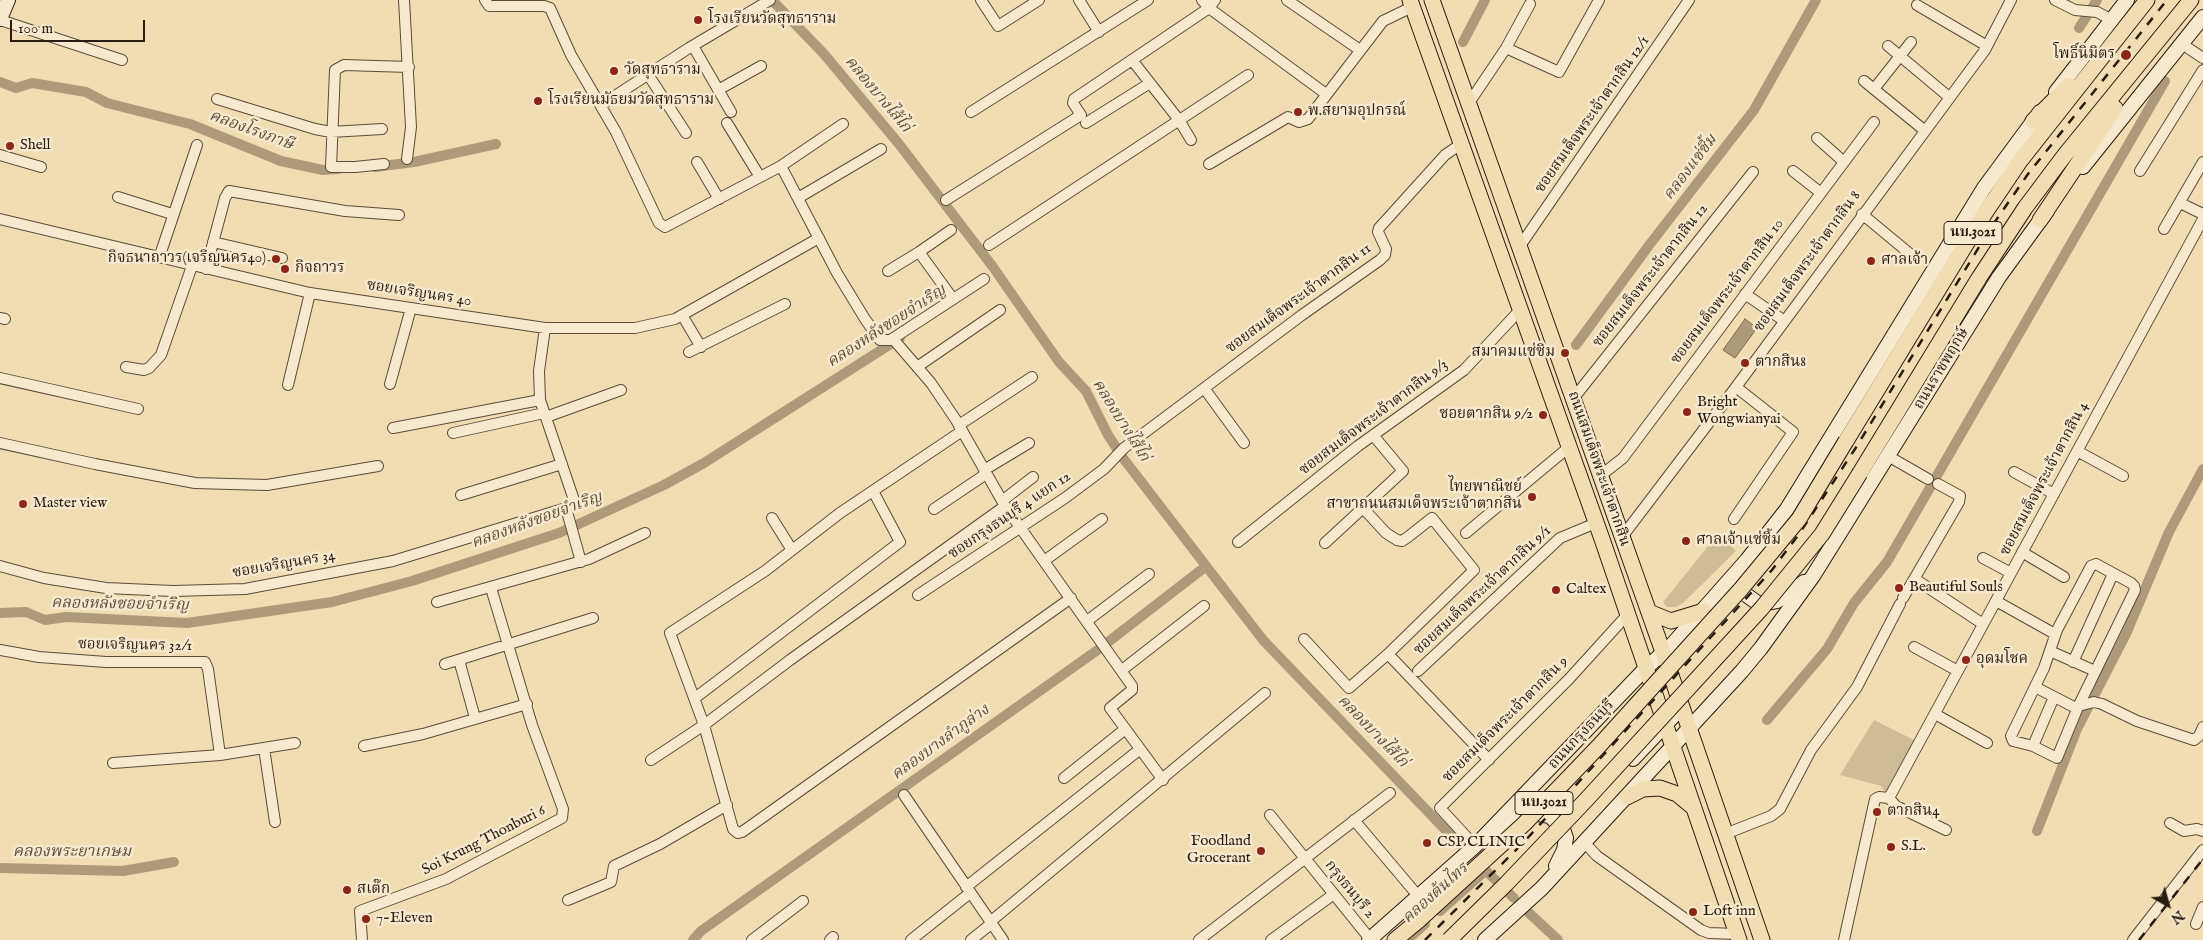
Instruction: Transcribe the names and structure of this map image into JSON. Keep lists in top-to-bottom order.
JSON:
{
  "streets": {
    "main road": [
      "นบ.3021",
      "ถนนราชพฤกษ์",
      "ถนนสมเด็จพระเจ้าตากสิน",
      "ถนนกรุงธนบุรี"
    ],
    "street": [
      "ซอยสมเด็จพระเจ้าตากสิน 12/1",
      "ซอยสมเด็จพระเจ้าตากสิน 8",
      "ซอยสมเด็จพระเจ้าตากสิน 12",
      "ซอยสมเด็จพระเจ้าตากสิน 10",
      "ซอยเจริญนคร 40",
      "ซอยสมเด็จพระเจ้าตากสิน 11",
      "ซอยสมเด็จพระเจ้าตากสิน 9/3",
      "ซอยสมเด็จพระเจ้าตากสิน 4",
      "ซอยกรุงธนบุรี 4 แยก 12",
      "ซอยเจริญนคร 34",
      "ซอยสมเด็จพระเจ้าตากสิน 9/1",
      "ซอยเจริญนคร 32/1",
      "ซอยสมเด็จพระเจ้าตากสิน 9",
      "Soi Krung Thonburi 6",
      "กรุงธนบุรี 2"
    ]
  },
  "crossings": [
    ["ซอยสมเด็จพระเจ้าตากสิน 12/1", "ถนนสมเด็จพระเจ้าตากสิน"],
    ["นบ.3021", "ถนนราชพฤกษ์"],
    ["นบ.3021", "ถนนสมเด็จพระเจ้าตากสิน"],
    ["นบ.3021", "ถนนกรุงธนบุรี"],
    ["ซอยสมเด็จพระเจ้าตากสิน 8", "ถนนสมเด็จพระเจ้าตากสิน"],
    ["ซอยสมเด็จพระเจ้าตากสิน 12", "ถนนสมเด็จพระเจ้าตากสิน"],
    ["ซอยสมเด็จพระเจ้าตากสิน 10", "ถนนสมเด็จพระเจ้าตากสิน"],
    ["ซอยสมเด็จพระเจ้าตากสิน 11", "ถนนสมเด็จพระเจ้าตากสิน"],
    ["ซอยสมเด็จพระเจ้าตากสิน 11", "ซอยกรุงธนบุรี 4 แยก 12"],
    ["ถนนราชพฤกษ์", "ถนนสมเด็จพระเจ้าตากสิน"],
    ["ซอยสมเด็จพระเจ้าตากสิน 9/3", "ถนนสมเด็จพระเจ้าตากสิน"],
    ["ถนนสมเด็จพระเจ้าตากสิน", "ซอยสมเด็จพระเจ้าตากสิน 9/1"],
    ["ถนนสมเด็จพระเจ้าตากสิน", "ซอยสมเด็จพระเจ้าตากสิน 9"],
    ["ถนนสมเด็จพระเจ้าตากสิน", "ถนนกรุงธนบุรี"],
    ["ซอยสมเด็จพระเจ้าตากสิน 9", "ถนนกรุงธนบุรี"],
    ["ถนนกรุงธนบุรี", "กรุงธนบุรี 2"]
  ],
  "water": [
    "คลองบางไส้ไก่",
    "คลองโรงภาษี",
    "คลองแซ่ซิ้ม",
    "คลองหลังซอยจำเริญ",
    "คลองบางลำภูล่าง",
    "คลองพระยาเกษม",
    "คลองต้นไทร"
  ],
  "places": [
    "โรงเรียนวัดสุทธาราม",
    "โพธิ์นิมิตร",
    "วัดสุทธาราม",
    "โรงเรียนมัธยมวัดสุทธาราม",
    "พ.สยามอุปกรณ์",
    "Shell",
    "กิจธนาถาวร(เจริญนคร40)",
    "ศาลเจ้า",
    "กิจถาวร",
    "สมาคมแซ่ซิม",
    "ตากสิน8",
    "Bright Wongwianyai",
    "ซอยตากสิน 9/2",
    "ไทยพาณิชย์ สาขาถนนสมเด็จพระเจ้าตากสิน",
    "Master view",
    "ศาลเจ้าแซ่ซิ้ม",
    "Beautiful Souls",
    "Caltex",
    "อุดมโชค",
    "ตากสิน4",
    "CSP CLINIC",
    "S.L.",
    "Foodland Grocerant",
    "สเต๊ก",
    "Loft inn",
    "7-Eleven"
  ],
  "scale_bar": "100 m",
  "north": "bottom right"
}
